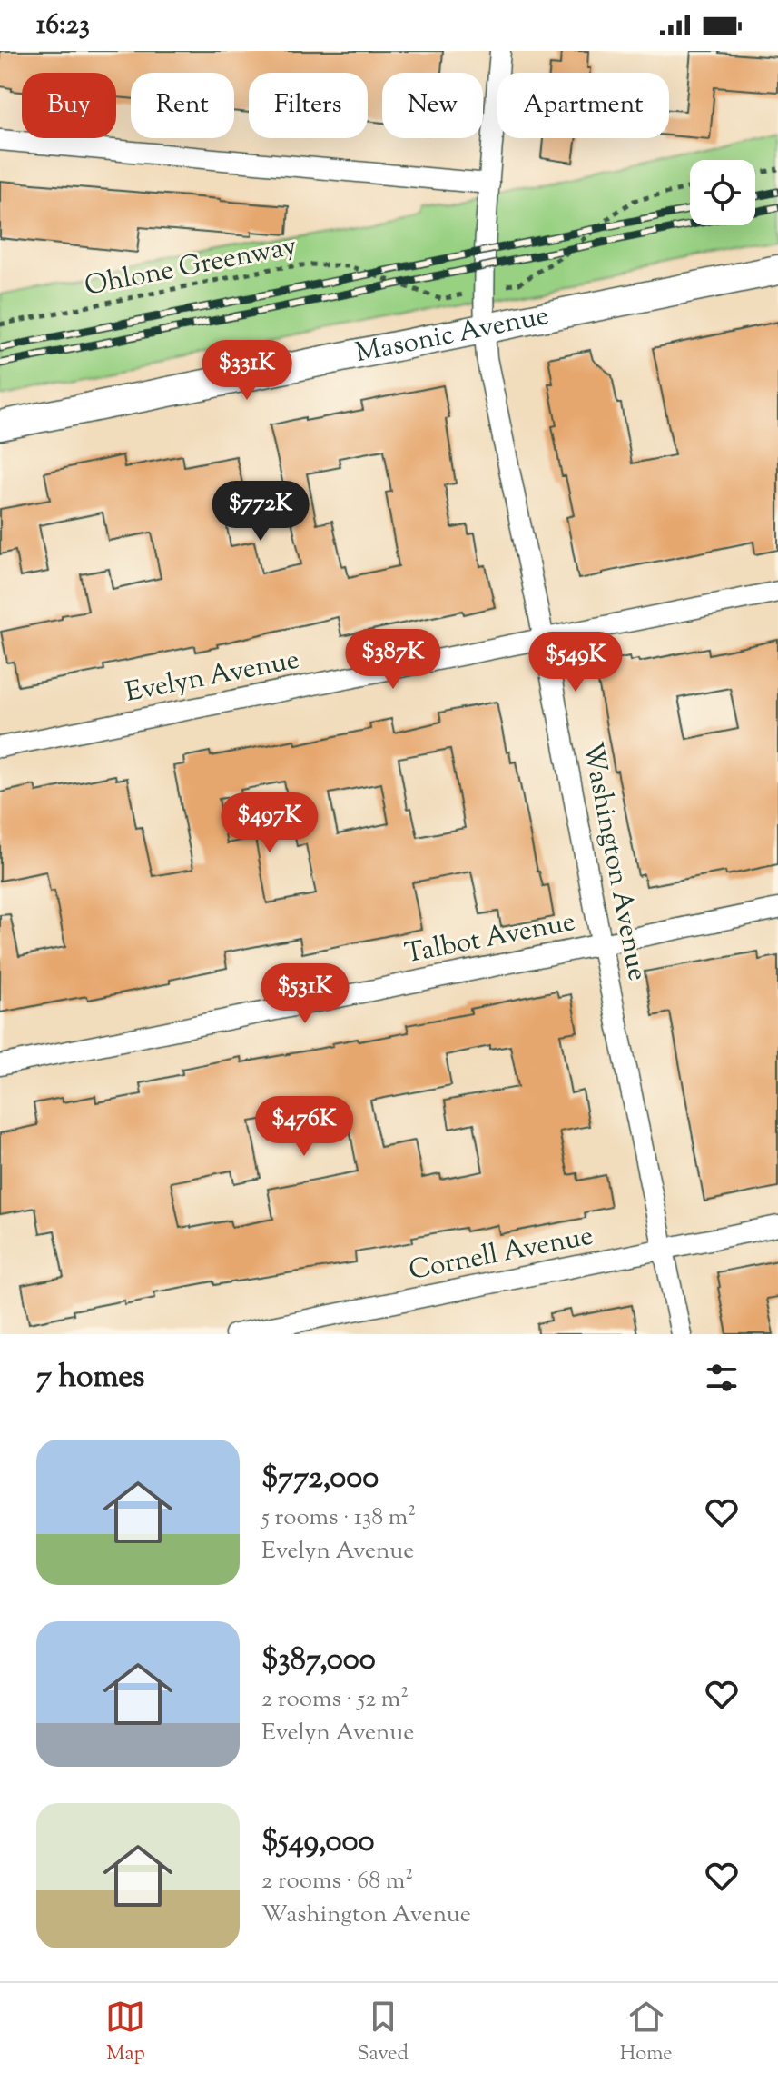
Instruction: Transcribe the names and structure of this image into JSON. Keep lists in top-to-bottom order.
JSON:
{
  "streets": {
    "street": [
      "Masonic Avenue",
      "Evelyn Avenue",
      "Washington Avenue",
      "Talbot Avenue",
      "Cornell Avenue"
    ],
    "path": ["Ohlone Greenway"]
  },
  "crossings": [
    ["Ohlone Greenway", "Washington Avenue"],
    ["Masonic Avenue", "Washington Avenue"],
    ["Evelyn Avenue", "Washington Avenue"],
    ["Washington Avenue", "Talbot Avenue"],
    ["Washington Avenue", "Cornell Avenue"]
  ],
  "page": {
    "status": "16:23",
    "chip": [
      "Buy",
      "Rent",
      "Filters",
      "New",
      "Apartment"
    ],
    "price": [
      "$331K",
      "$772K",
      "$387K",
      "$549K",
      "$497K",
      "$531K",
      "$476K"
    ],
    "heading": "7 homes",
    "list": [
      {
        "name": "$772,000",
        "note": "5 rooms · 138 m² · Evelyn Avenue"
      },
      {
        "name": "$387,000",
        "note": "2 rooms · 52 m² · Evelyn Avenue"
      },
      {
        "name": "$549,000",
        "note": "2 rooms · 68 m² · Washington Avenue"
      }
    ],
    "tabs": ["Map", "Saved", "Home"]
  }
}
